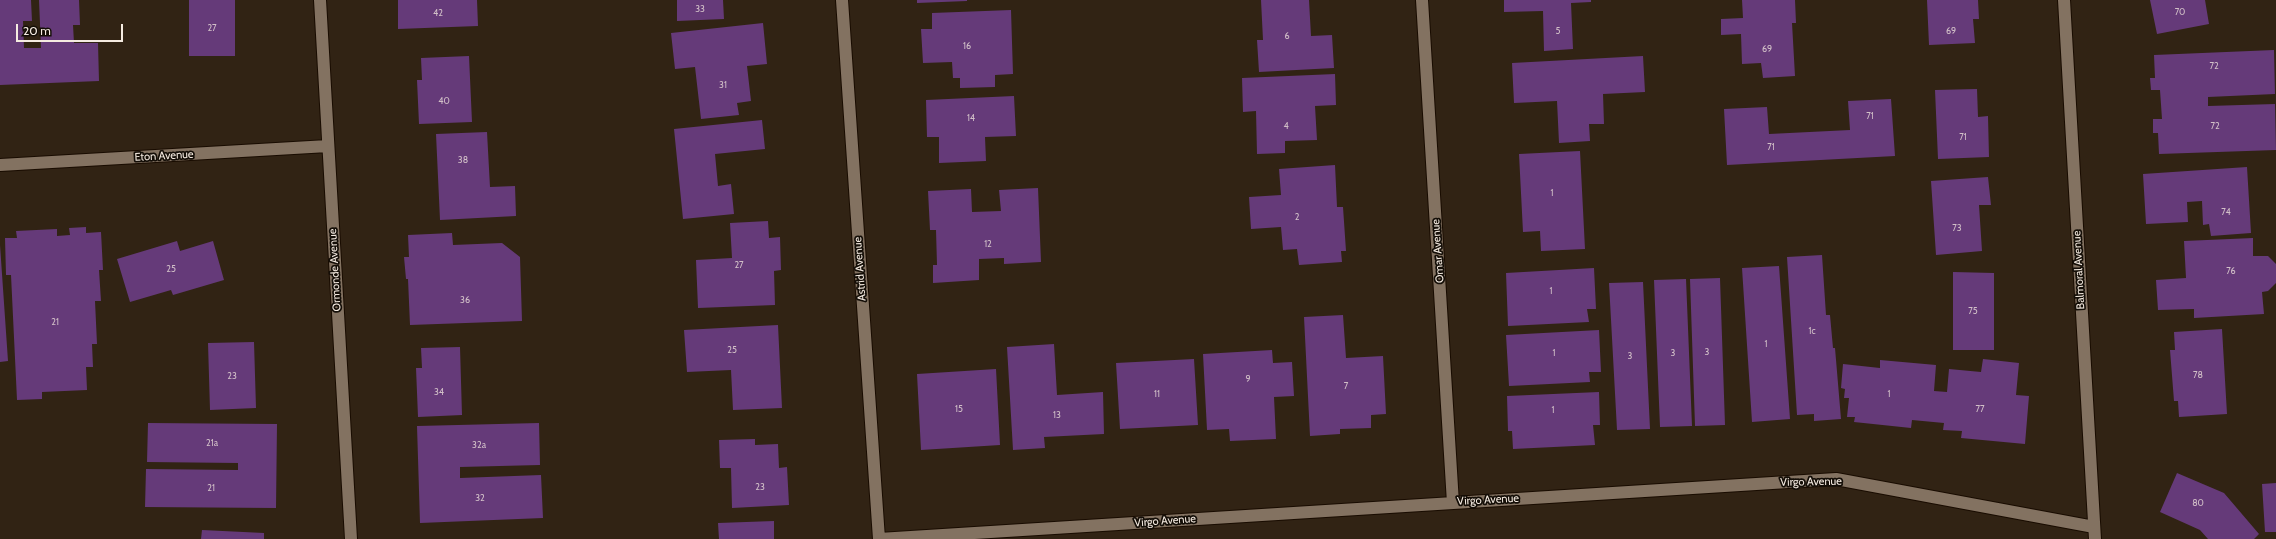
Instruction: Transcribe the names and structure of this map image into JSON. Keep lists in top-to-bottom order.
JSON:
{
  "streets": {
    "street": [
      "Eton Avenue",
      "Omar Avenue",
      "Astrid Avenue",
      "Ormonde Avenue",
      "Balmoral Avenue",
      "Virgo Avenue"
    ]
  },
  "crossings": [
    ["Eton Avenue", "Ormonde Avenue"],
    ["Omar Avenue", "Virgo Avenue"],
    ["Astrid Avenue", "Virgo Avenue"],
    ["Balmoral Avenue", "Virgo Avenue"]
  ],
  "house_numbers": [
    "33",
    "70",
    "42",
    "27",
    "5",
    "69",
    "6",
    "16",
    "69",
    "72",
    "31",
    "40",
    "71",
    "14",
    "4",
    "72",
    "71",
    "71",
    "38",
    "1",
    "74",
    "2",
    "73",
    "12",
    "27",
    "25",
    "76",
    "1",
    "36",
    "75",
    "21",
    "1c",
    "1",
    "25",
    "3",
    "1",
    "3",
    "3",
    "78",
    "23",
    "9",
    "7",
    "34",
    "11",
    "1",
    "15",
    "77",
    "1",
    "13",
    "21a",
    "32a",
    "23",
    "21",
    "32",
    "80"
  ],
  "scale_bar": "20 m"
}
